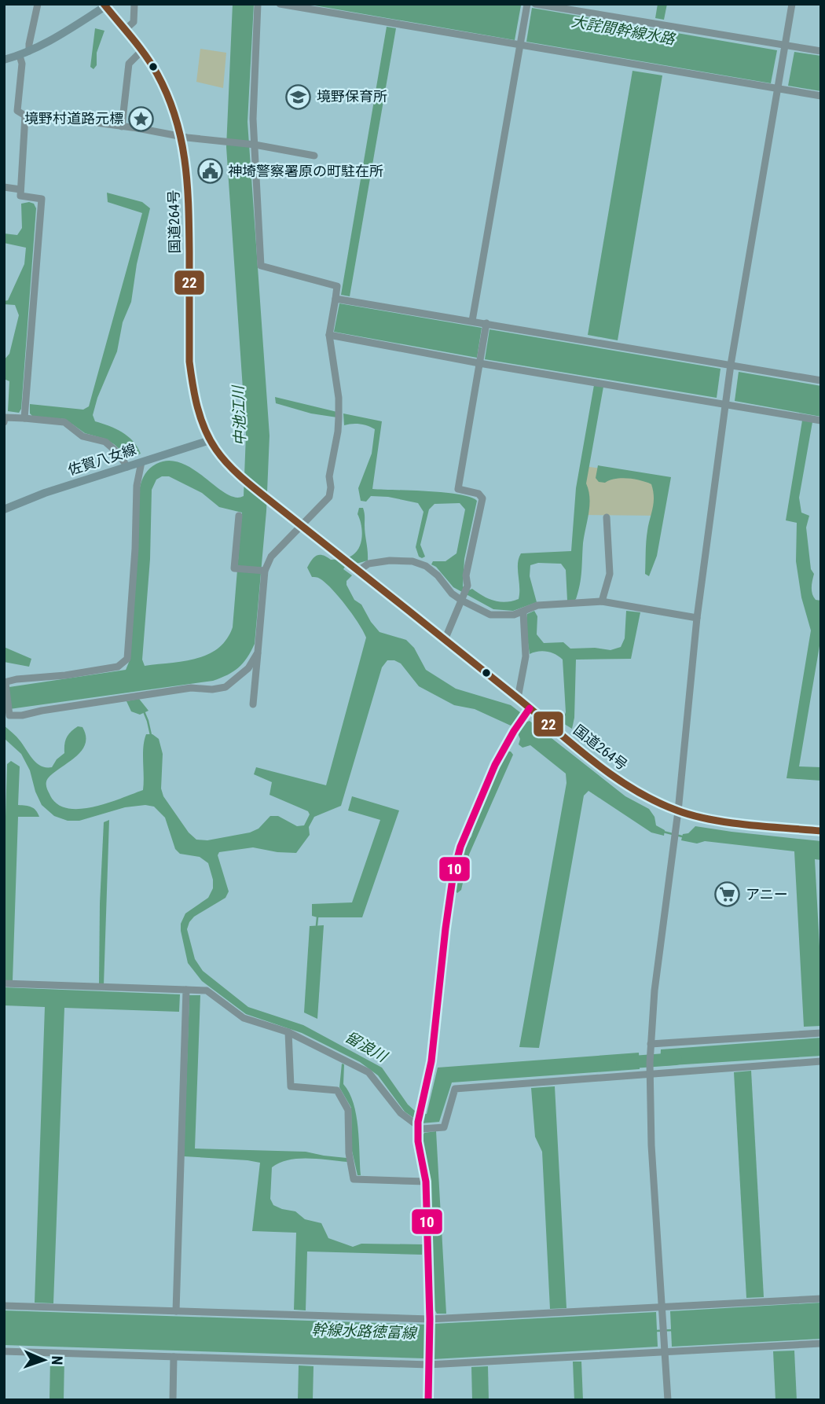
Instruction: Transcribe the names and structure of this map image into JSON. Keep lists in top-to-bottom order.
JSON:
{
  "streets": {
    "highway": ["国道264号"],
    "main road": ["佐賀八女線"]
  },
  "crossings": [
    ["国道264号", "佐賀八女線"]
  ],
  "water": [
    "大詫間幹線水路",
    "中池江川",
    "留浪川",
    "幹線水路徳富線"
  ],
  "places": {
    "school or university": ["境野保育所"],
    "place": ["境野村道路元標"],
    "public building": ["神埼警察署原の町駐在所"],
    "supermarket": ["アニー"]
  },
  "lines": ["transit line 22", "transit line 10"],
  "north": "right"
}
